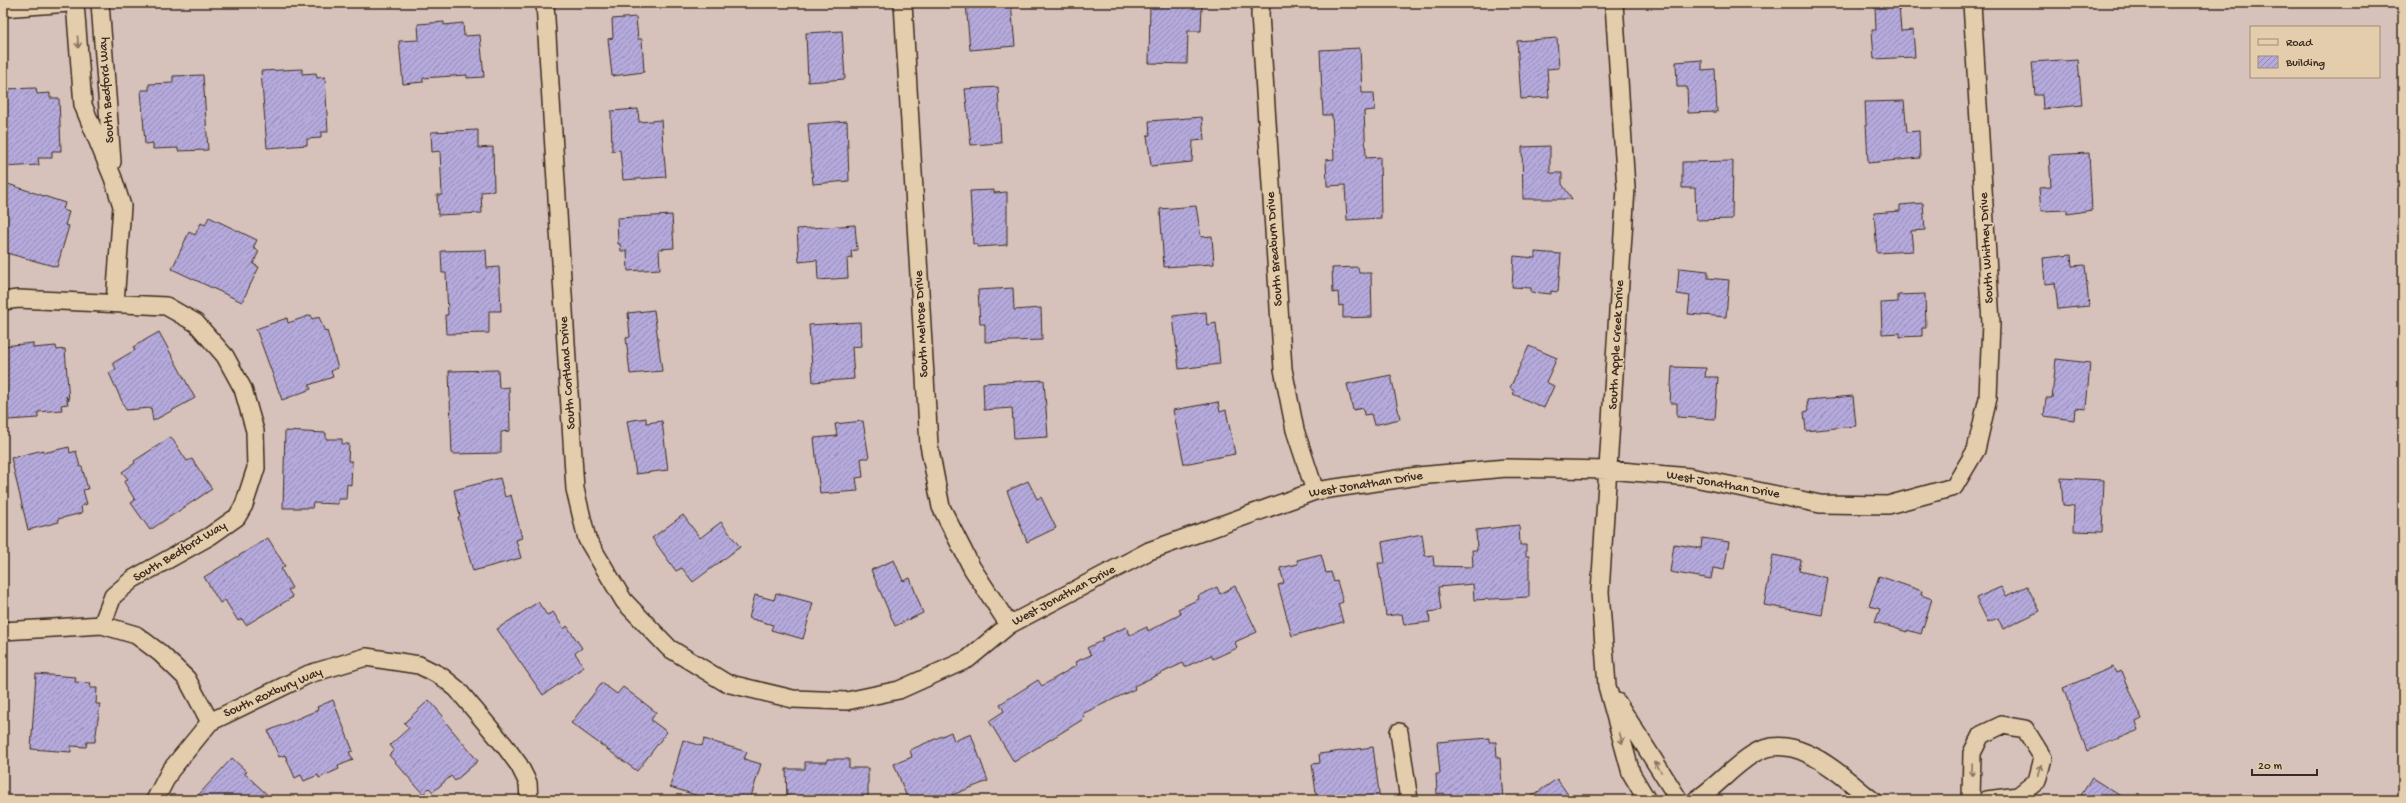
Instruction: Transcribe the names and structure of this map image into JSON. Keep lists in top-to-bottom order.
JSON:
{
  "streets": {
    "street": [
      "South Bedford Way",
      "South Whitney Drive",
      "South Breaburn Drive",
      "South Melrose Drive",
      "South Apple Creek Drive",
      "South Cortland Drive",
      "West Jonathan Drive",
      "South Roxbury Way"
    ]
  },
  "crossings": [
    ["South Whitney Drive", "West Jonathan Drive"],
    ["South Breaburn Drive", "West Jonathan Drive"],
    ["South Melrose Drive", "West Jonathan Drive"],
    ["South Apple Creek Drive", "West Jonathan Drive"],
    ["South Cortland Drive", "West Jonathan Drive"]
  ],
  "legend": ["Road", "Building"],
  "scale_bar": "20 m"
}
